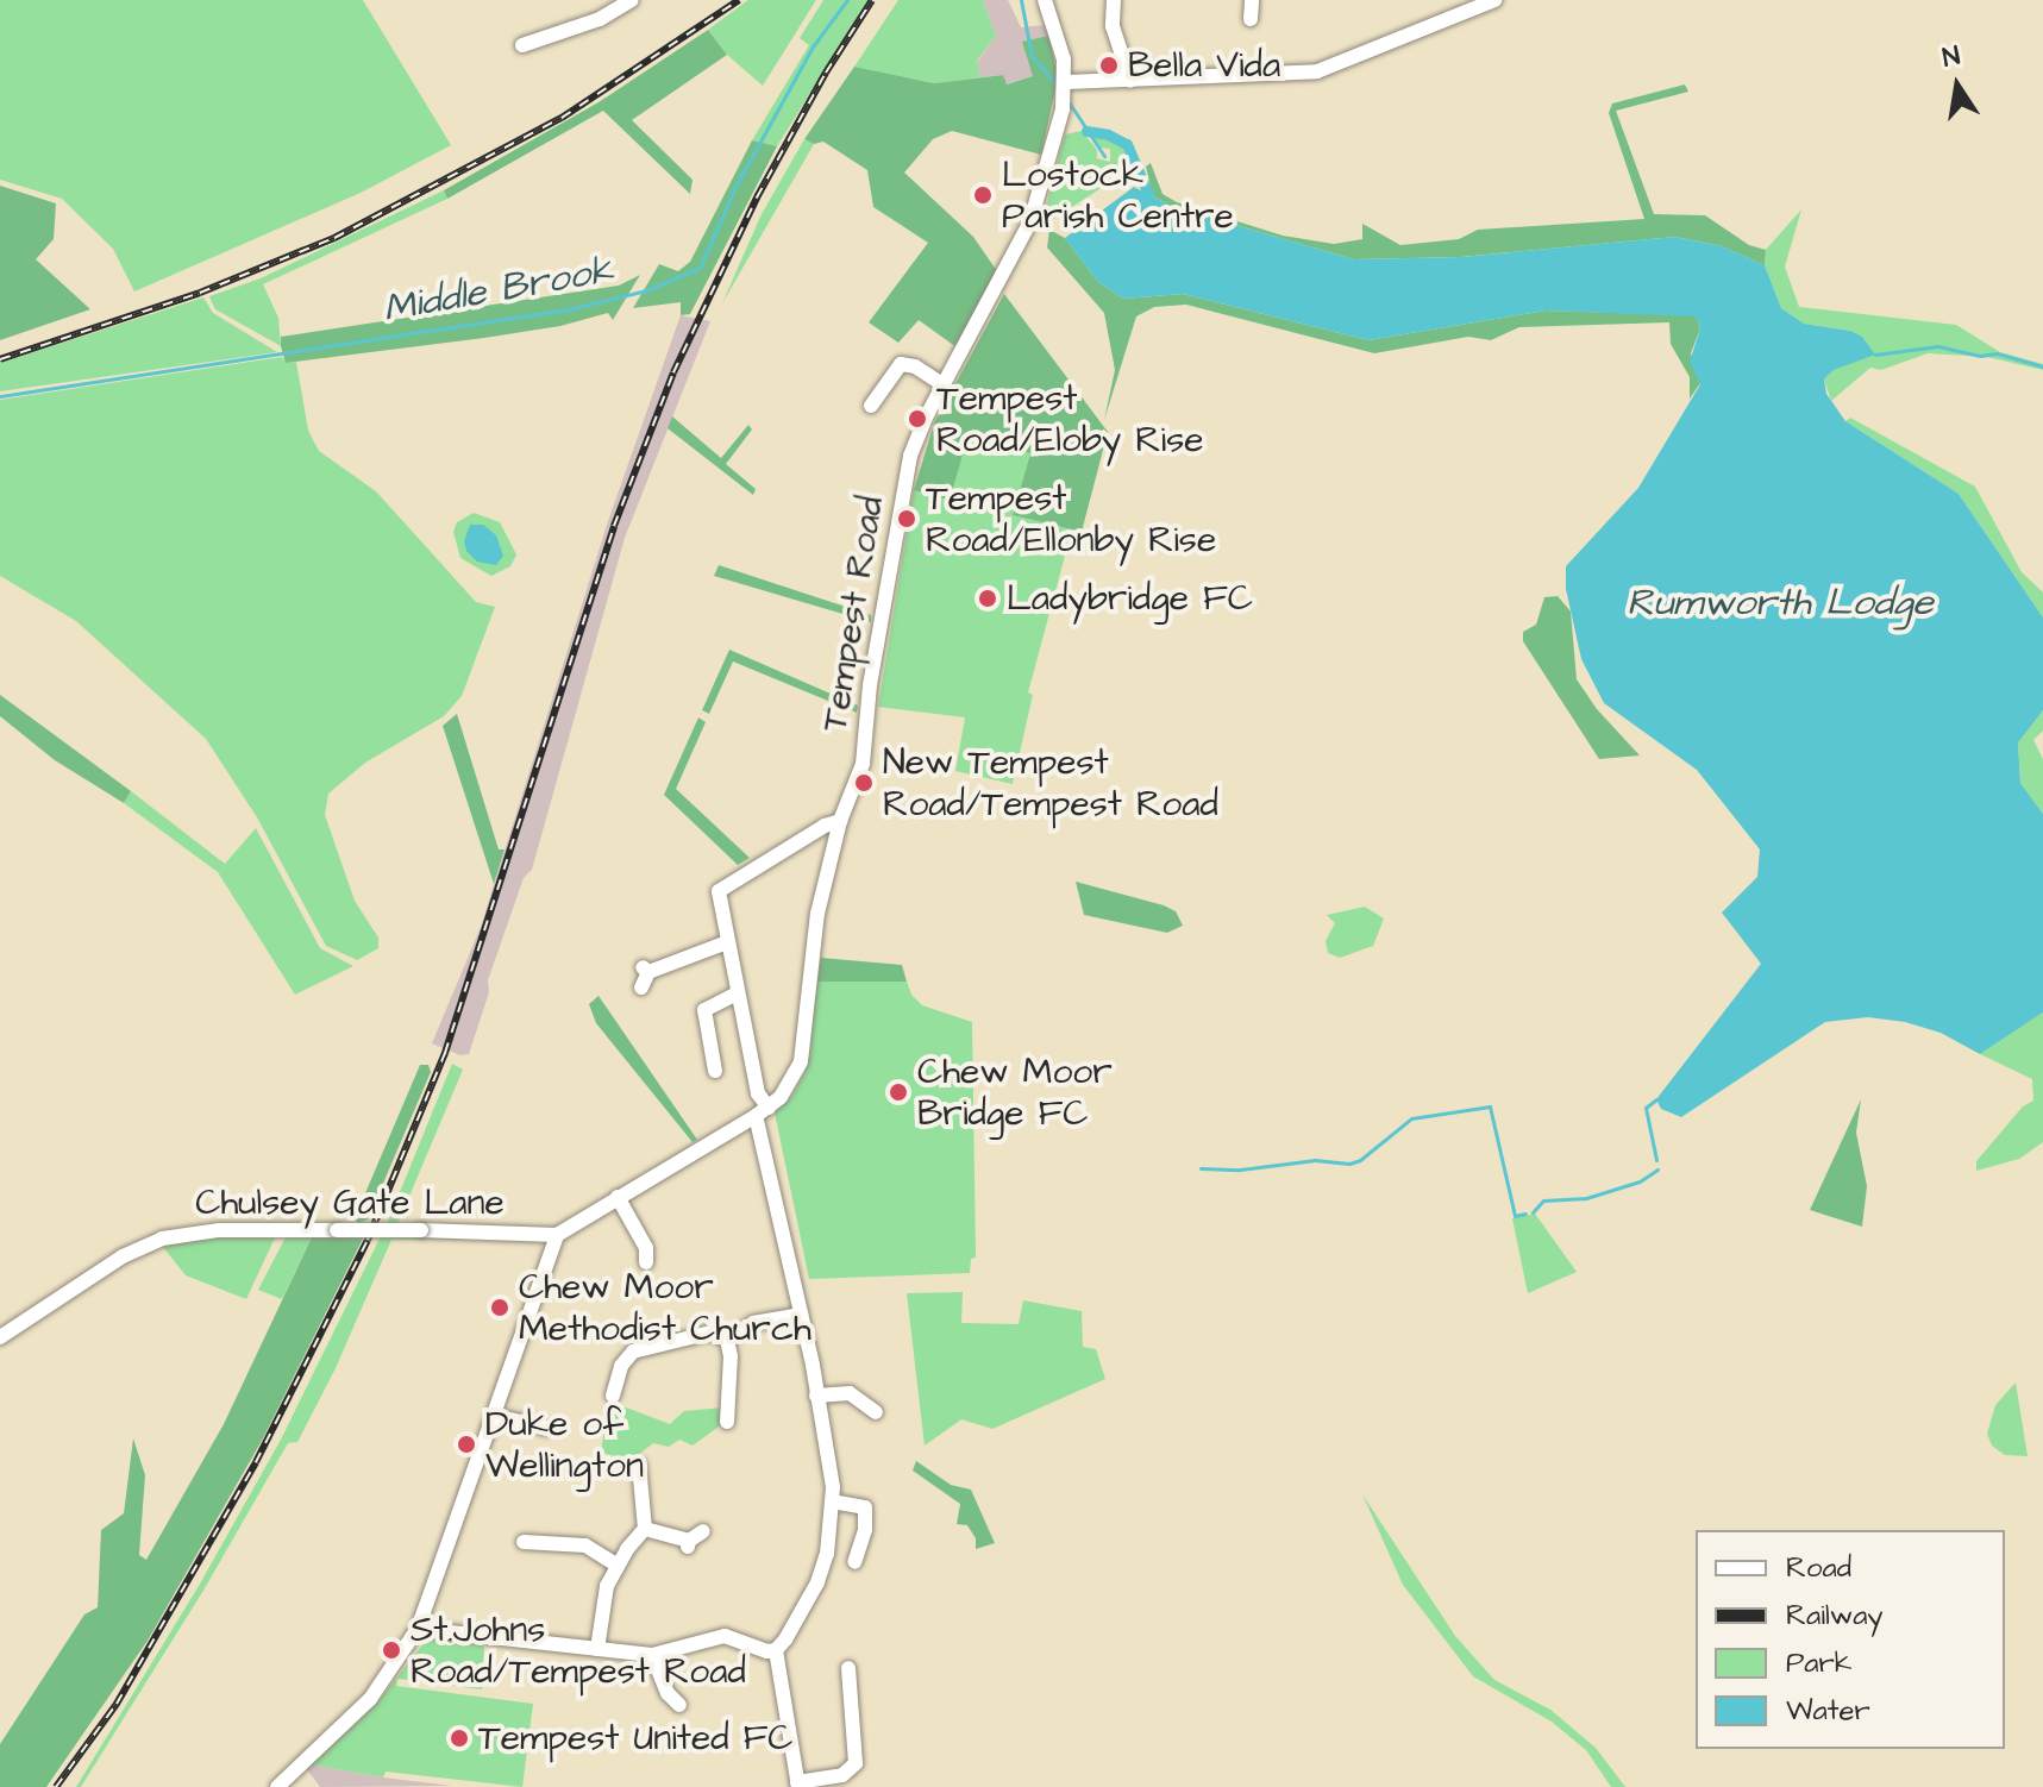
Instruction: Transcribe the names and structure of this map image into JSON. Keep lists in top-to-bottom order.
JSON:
{
  "streets": {
    "street": ["Tempest Road", "Chulsey Gate Lane"]
  },
  "water": ["Middle Brook", "Rumworth Lodge"],
  "places": [
    "Bella Vida",
    "Lostock Parish Centre",
    "Tempest Road/Eloby Rise",
    "Tempest Road/Ellonby Rise",
    "Ladybridge FC",
    "New Tempest Road/Tempest Road",
    "Chew Moor Bridge FC",
    "Chew Moor Methodist Church",
    "Duke of Wellington",
    "St.Johns Road/Tempest Road",
    "Tempest United FC"
  ],
  "legend": [
    "Road",
    "Railway",
    "Park",
    "Water"
  ],
  "north": "top"
}
